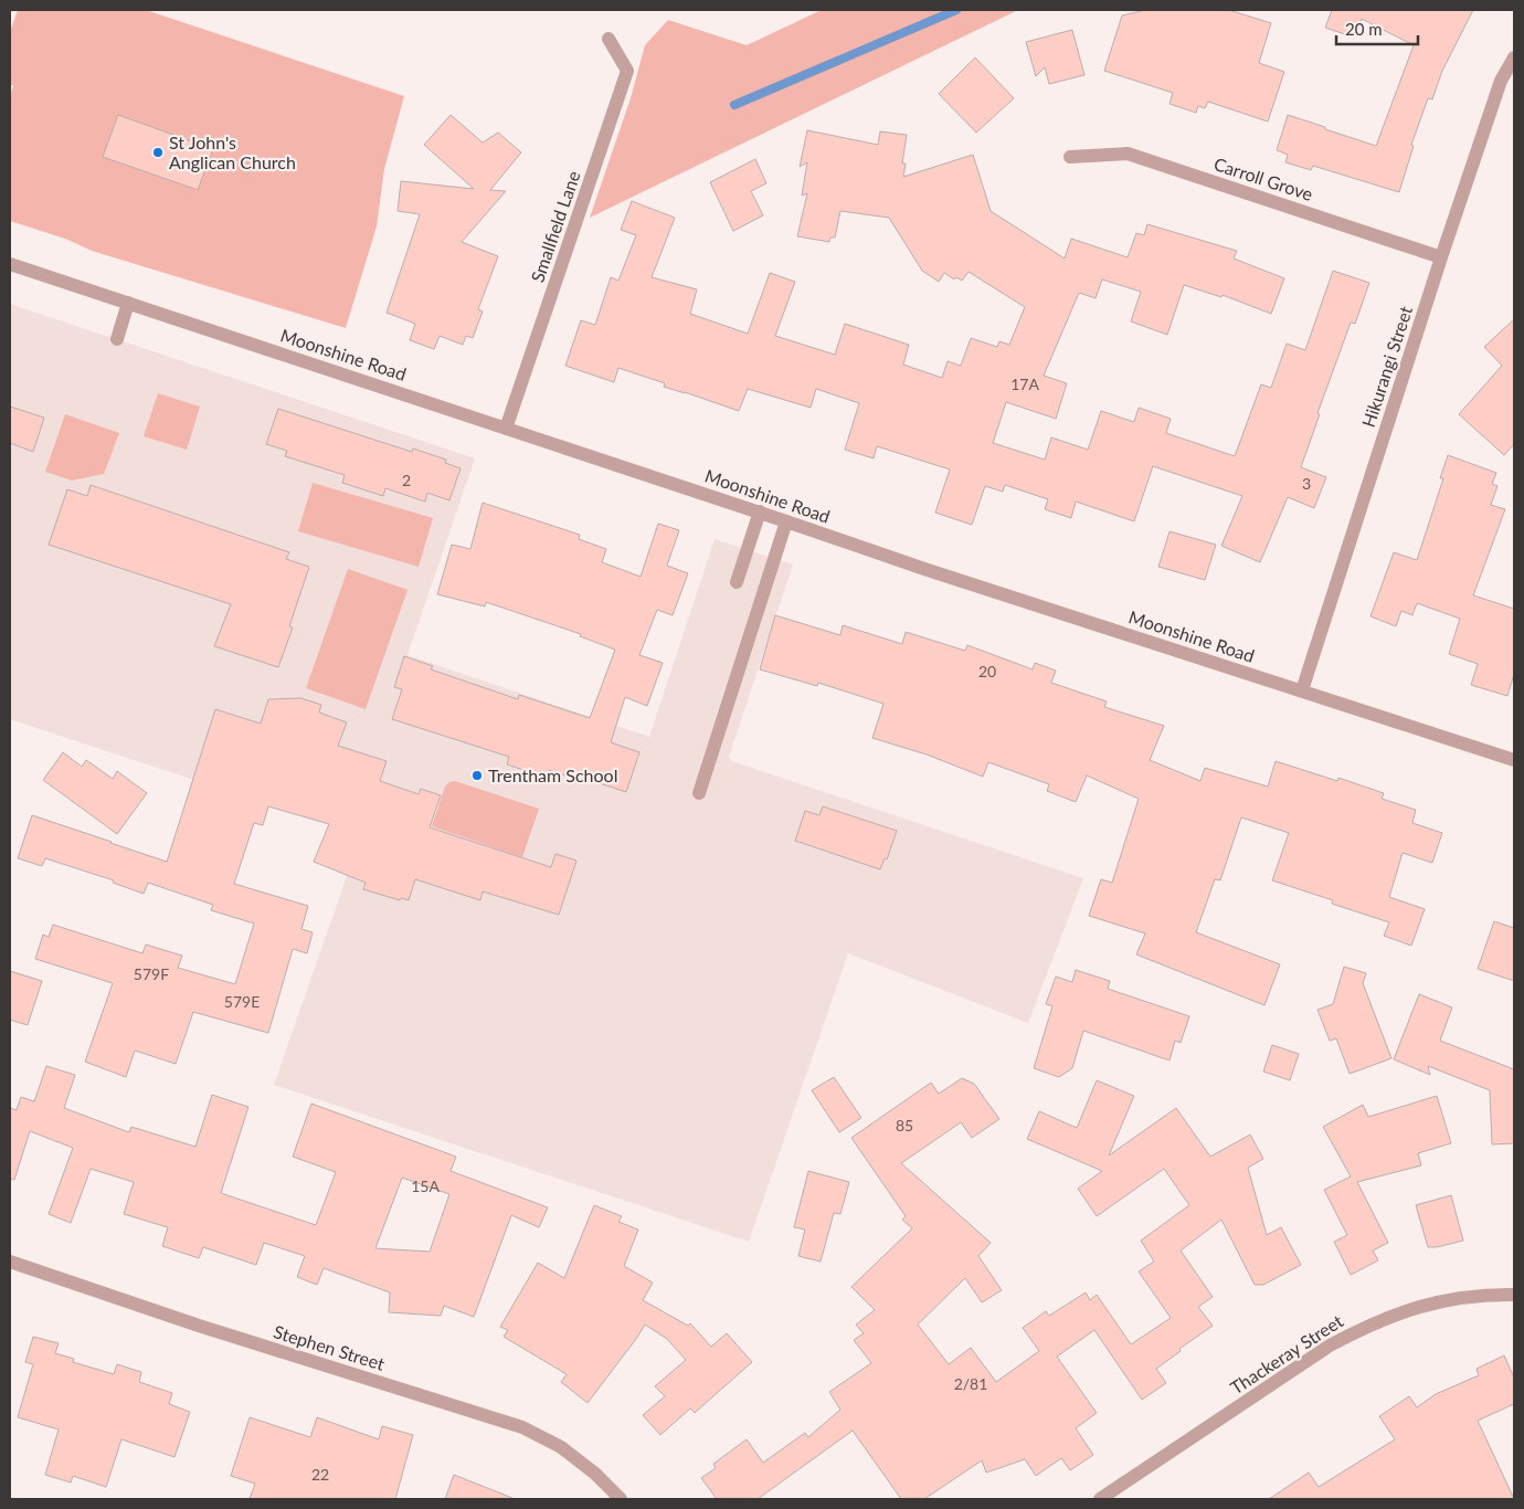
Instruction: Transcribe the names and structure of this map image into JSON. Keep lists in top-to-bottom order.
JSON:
{
  "streets": {
    "street": [
      "Carroll Grove",
      "Smallfield Lane",
      "Moonshine Road",
      "Hikurangi Street",
      "Stephen Street",
      "Thackeray Street"
    ]
  },
  "crossings": [
    ["Carroll Grove", "Hikurangi Street"],
    ["Smallfield Lane", "Moonshine Road"],
    ["Moonshine Road", "Hikurangi Street"]
  ],
  "places": ["St John's Anglican Church", "Trentham School"],
  "house_numbers": [
    "17A",
    "2",
    "3",
    "20",
    "579F",
    "579E",
    "85",
    "15A",
    "2/81",
    "22"
  ],
  "scale_bar": "20 m"
}
